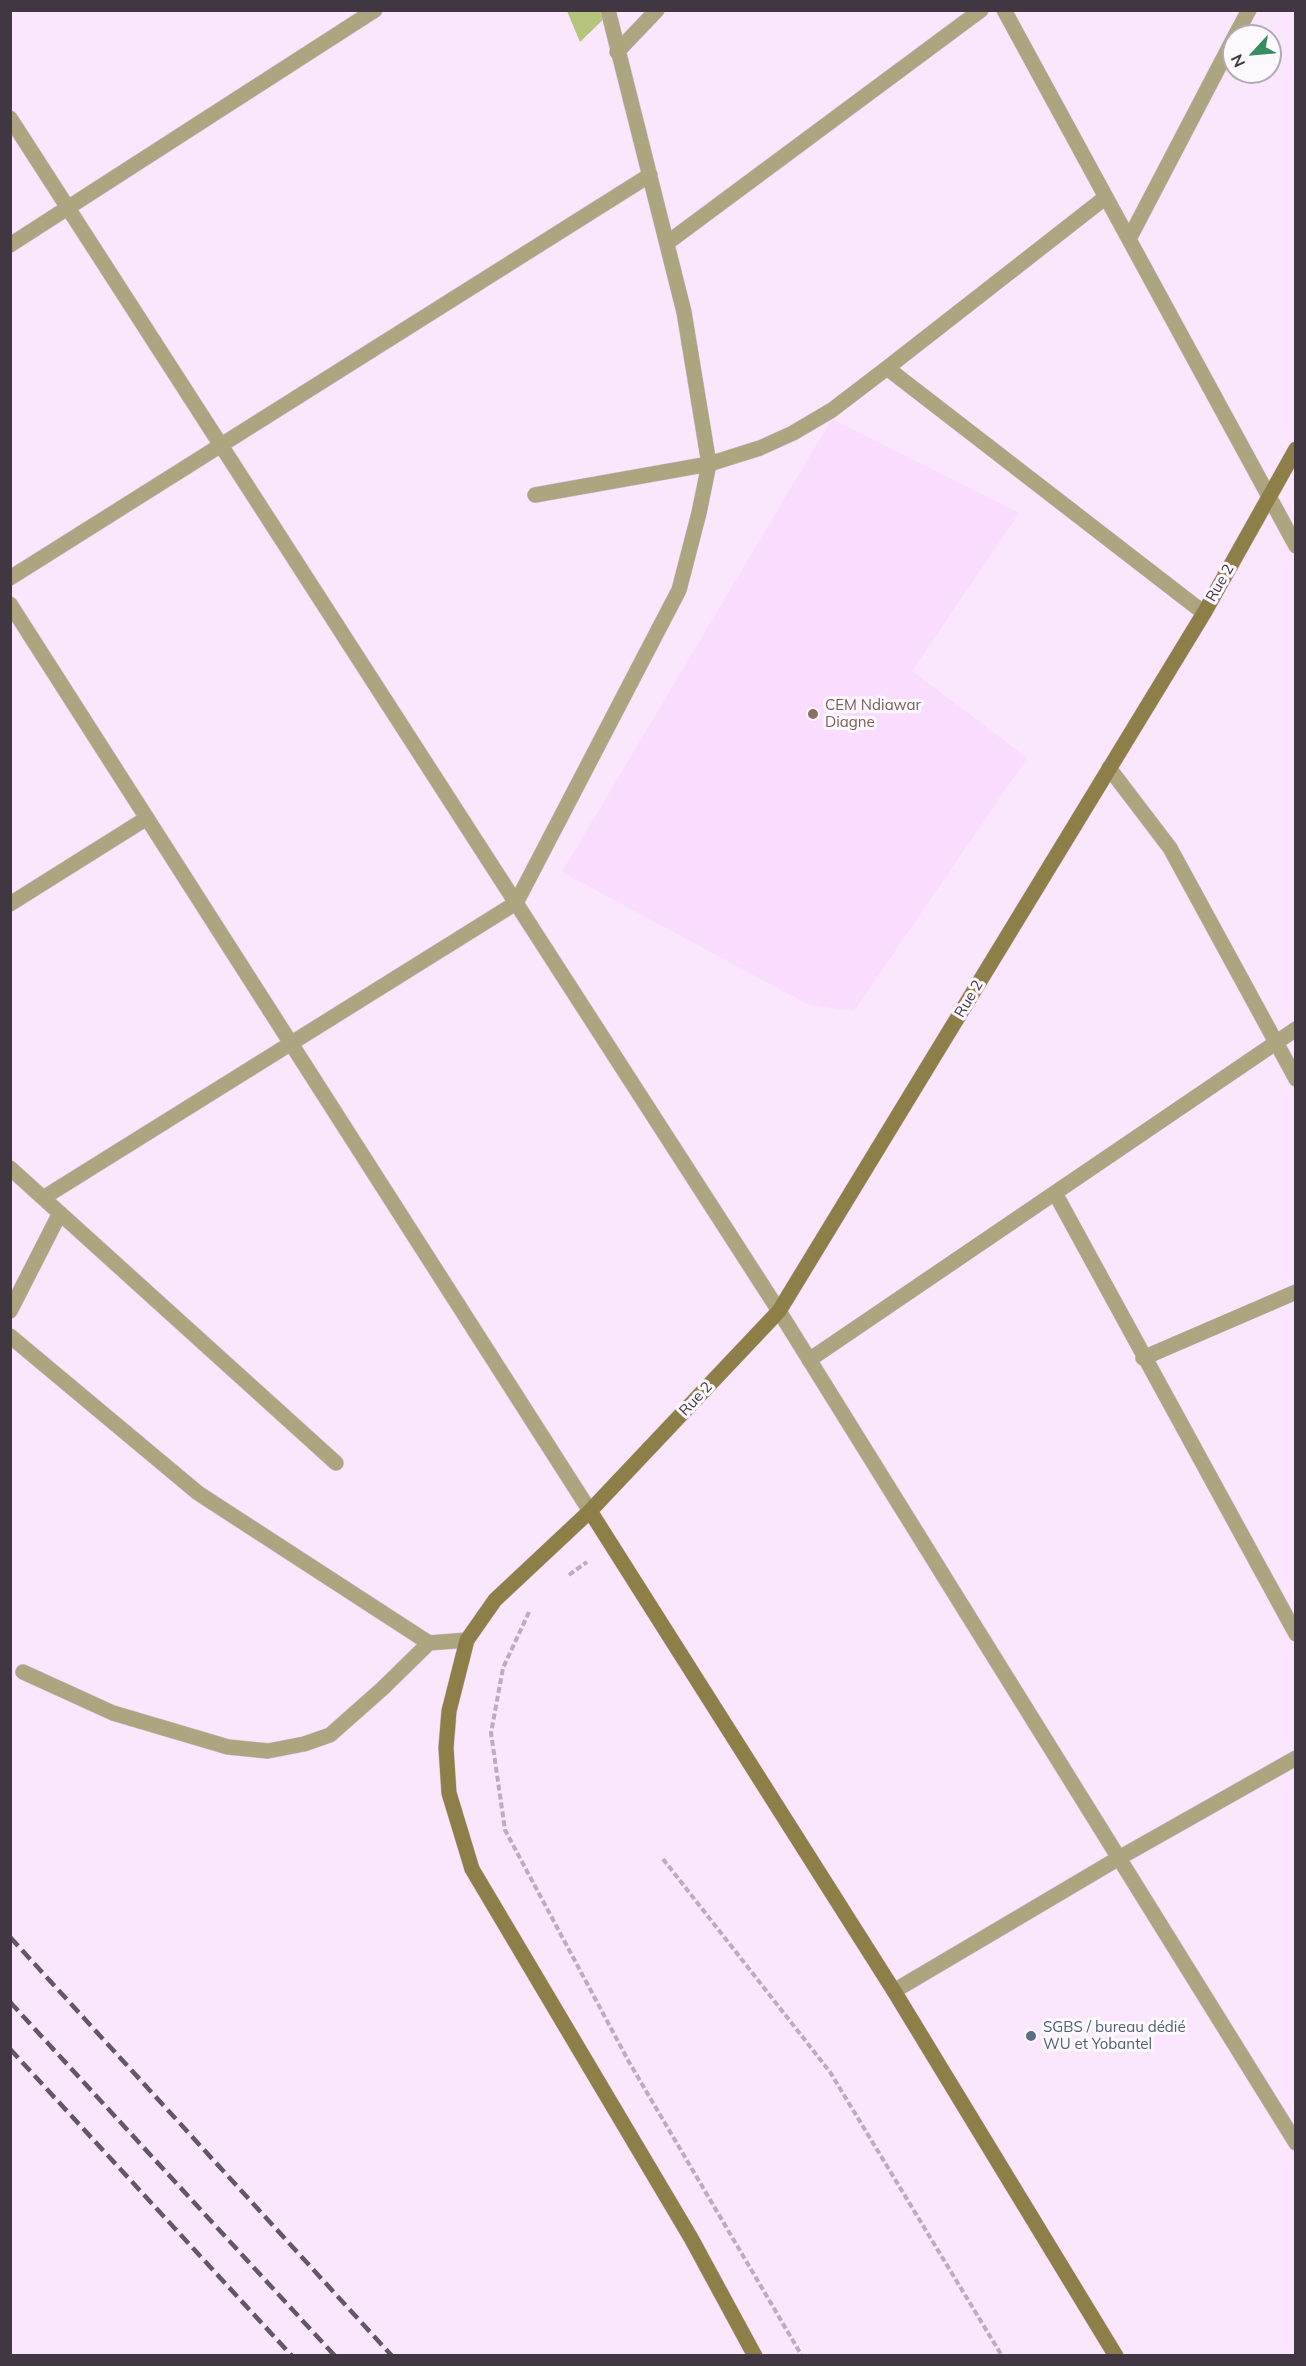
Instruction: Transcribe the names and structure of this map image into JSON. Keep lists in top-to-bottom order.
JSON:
{
  "streets": {
    "street": ["Rue 2"]
  },
  "places": ["CEM Ndiawar Diagne", "SGBS / bureau dédié WU et Yobantel"],
  "north": "bottom left"
}
